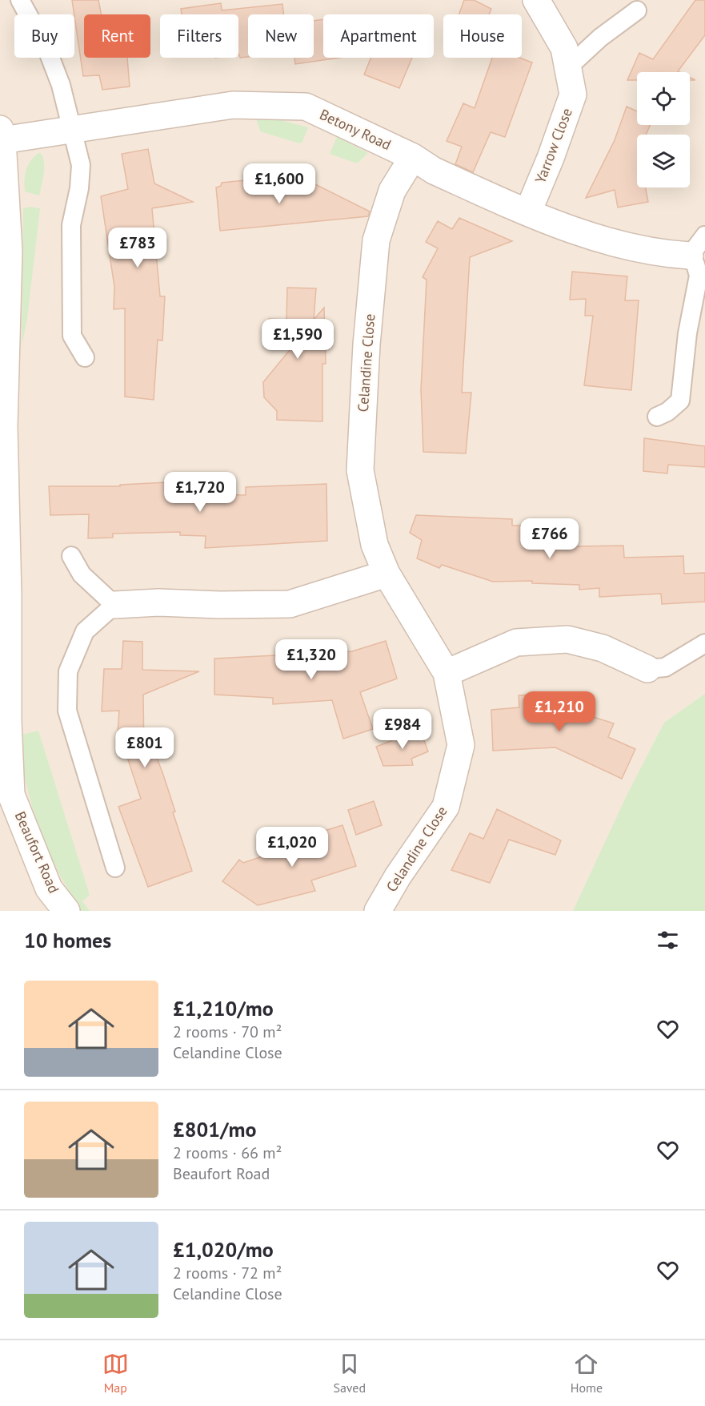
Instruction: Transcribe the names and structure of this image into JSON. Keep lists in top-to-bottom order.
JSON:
{
  "streets": {
    "street": [
      "Betony Road",
      "Yarrow Close",
      "Celandine Close",
      "Beaufort Road"
    ]
  },
  "crossings": [
    ["Betony Road", "Yarrow Close"],
    ["Betony Road", "Celandine Close"],
    ["Betony Road", "Beaufort Road"]
  ],
  "page": {
    "chip": [
      "Buy",
      "Rent",
      "Filters",
      "New",
      "Apartment",
      "House"
    ],
    "price": [
      "£1,600",
      "£783",
      "£1,590",
      "£1,720",
      "£766",
      "£1,320",
      "£1,210",
      "£984",
      "£801",
      "£1,020"
    ],
    "heading": "10 homes",
    "list": [
      {
        "name": "£1,210/mo",
        "note": "2 rooms · 70 m² · Celandine Close"
      },
      {
        "name": "£801/mo",
        "note": "2 rooms · 66 m² · Beaufort Road"
      },
      {
        "name": "£1,020/mo",
        "note": "2 rooms · 72 m² · Celandine Close"
      }
    ],
    "tabs": ["Map", "Saved", "Home"]
  }
}
